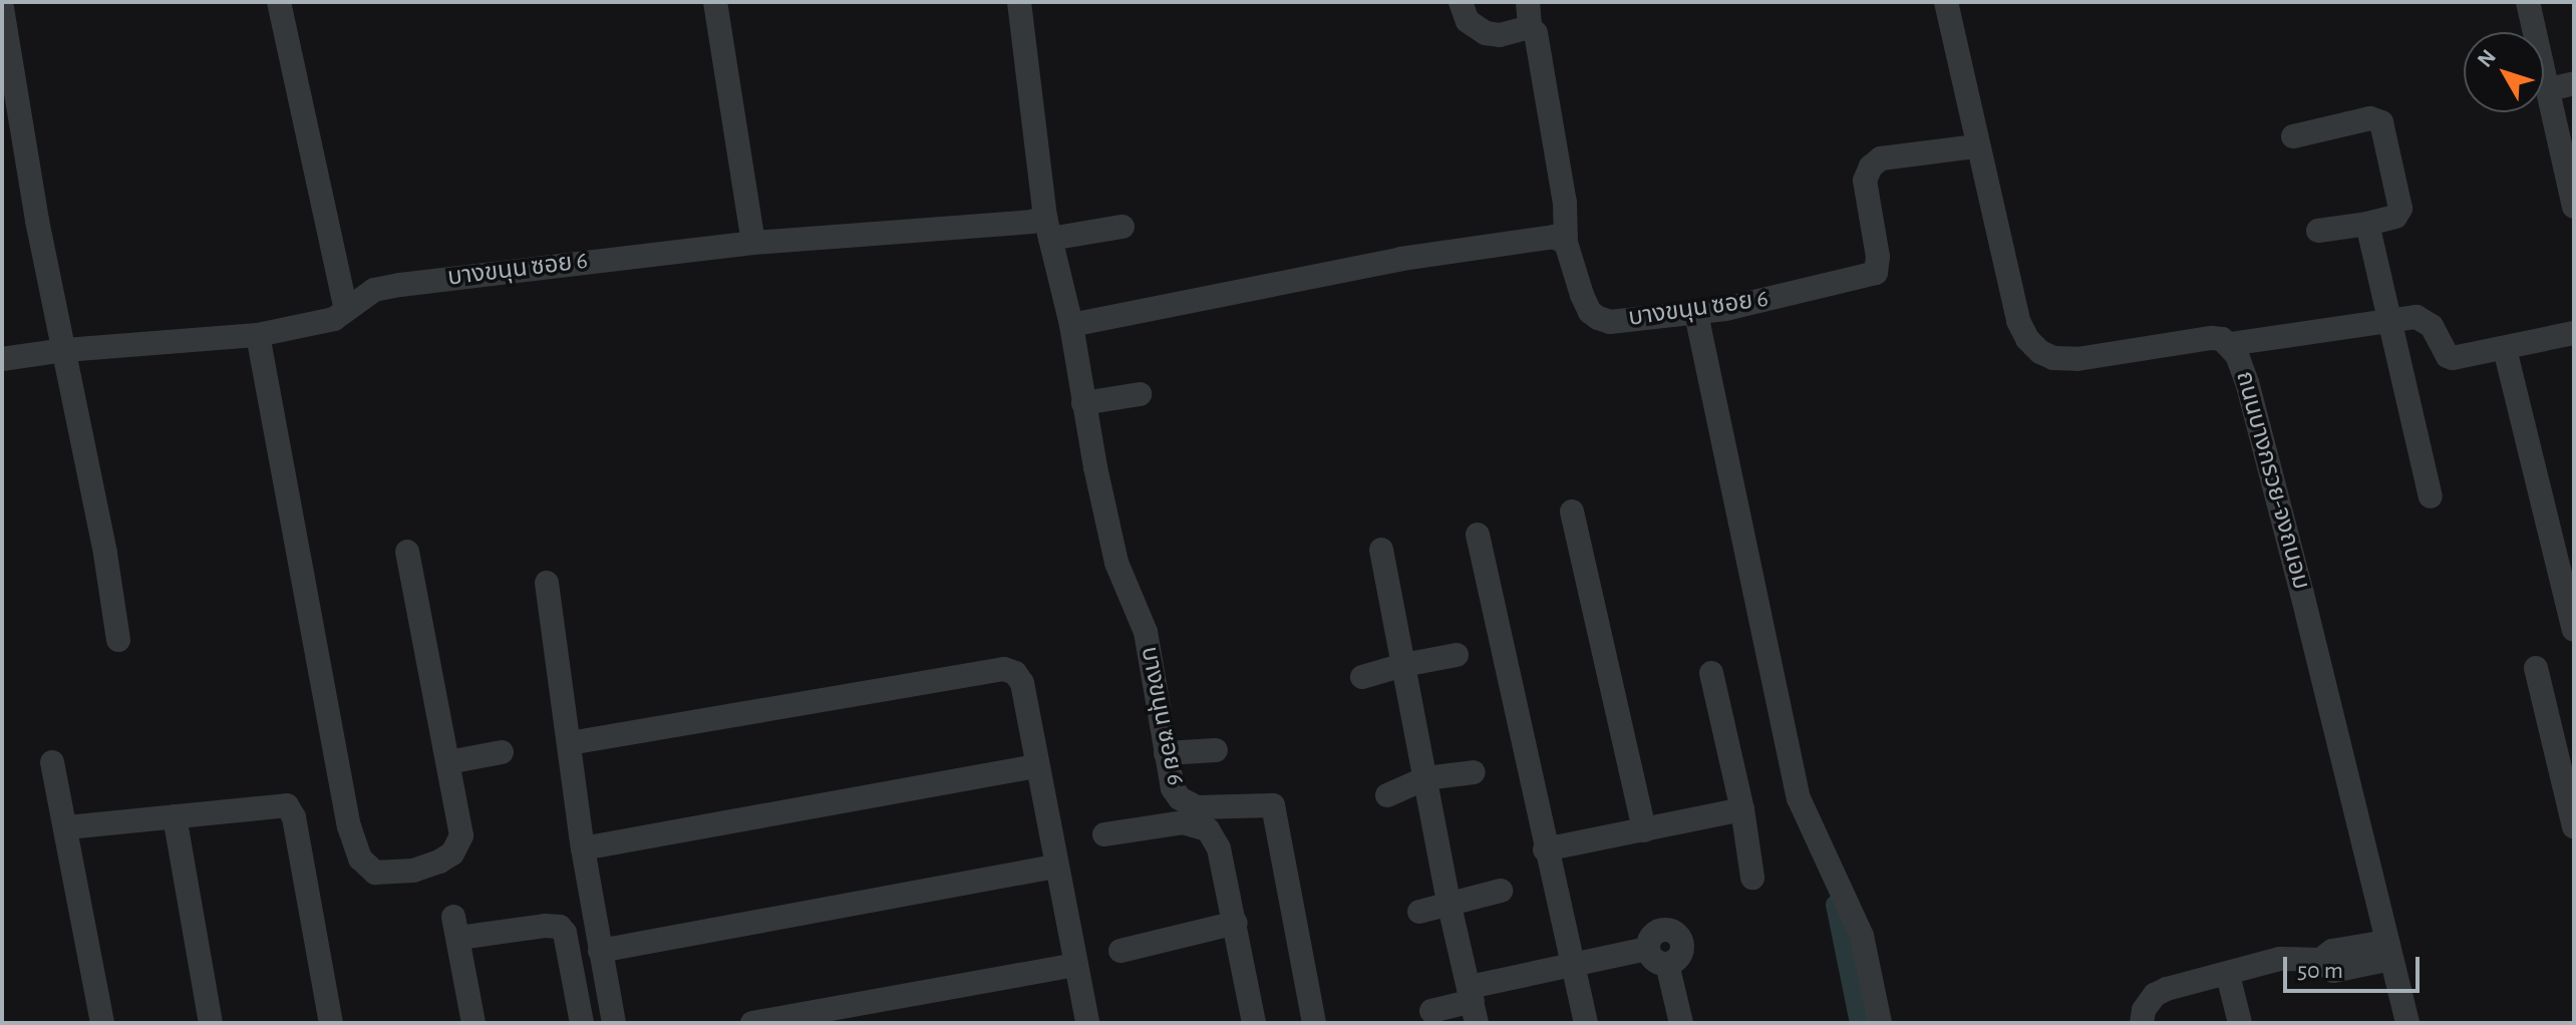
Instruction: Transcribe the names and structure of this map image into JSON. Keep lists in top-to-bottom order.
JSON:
{
  "streets": {
    "street": ["บางขนุน ซอย 6", "ถนนบางกรวย-จงถนอม"]
  },
  "crossings": [
    ["บางขนุน ซอย 6", "ถนนบางกรวย-จงถนอม"]
  ],
  "scale_bar": "50 m",
  "north": "top left"
}
